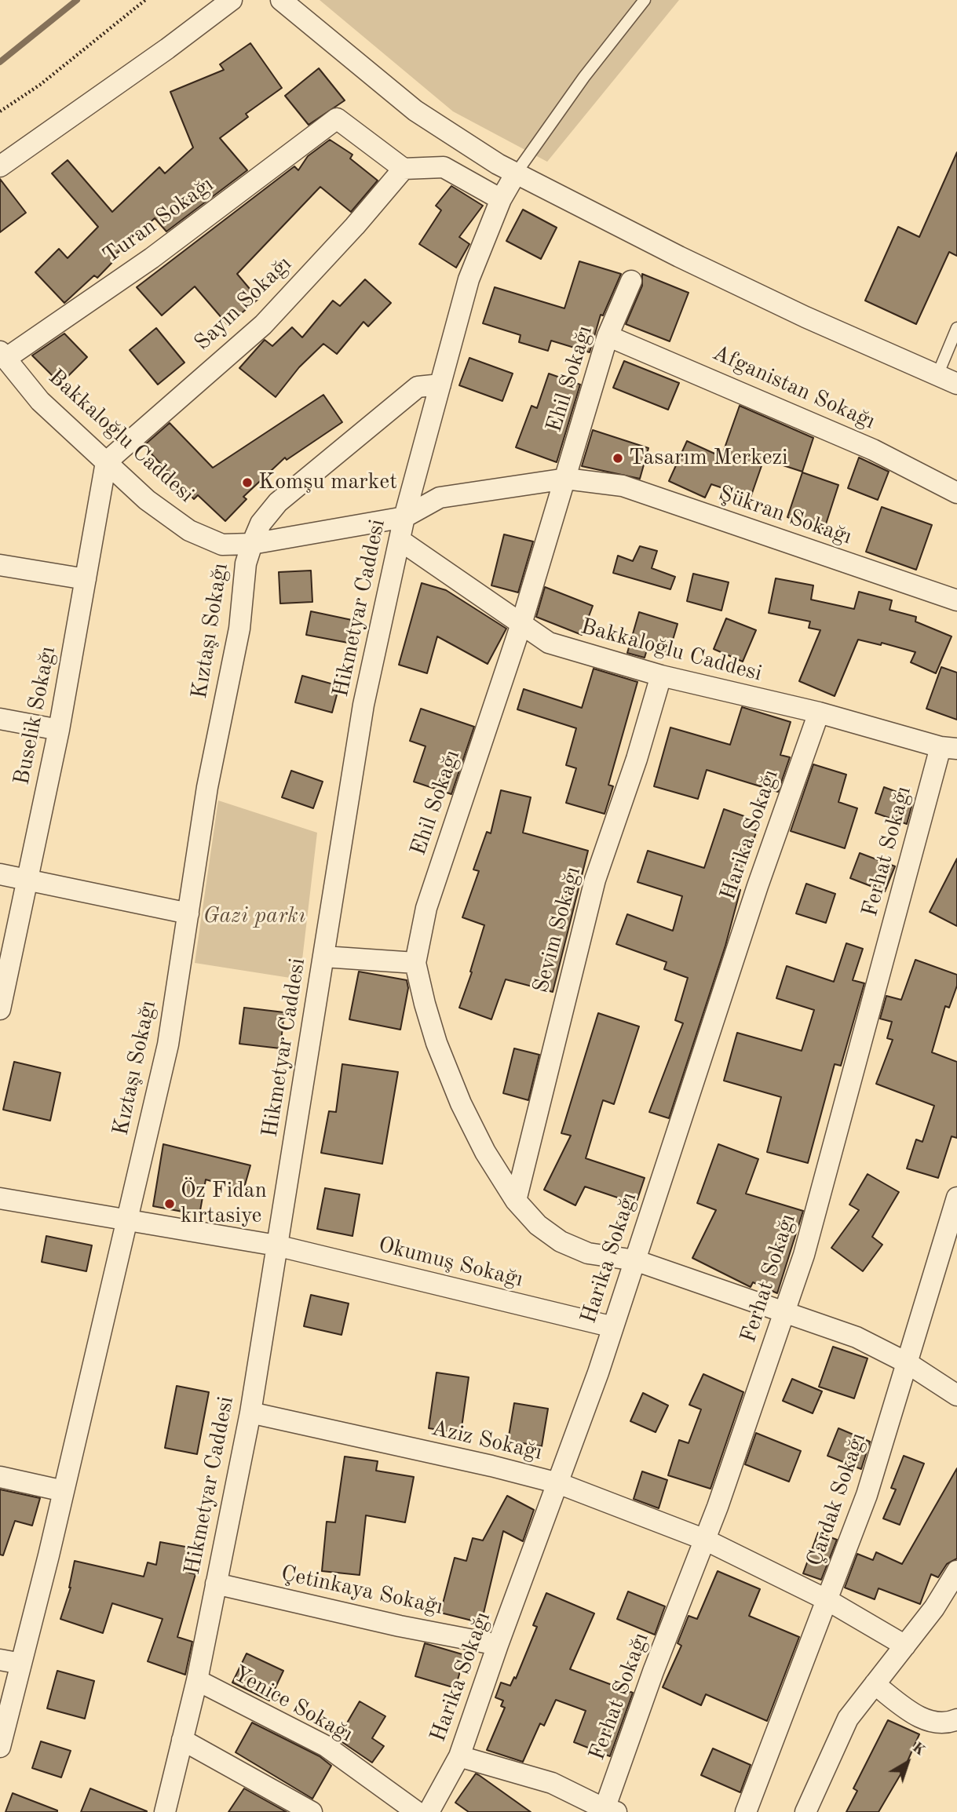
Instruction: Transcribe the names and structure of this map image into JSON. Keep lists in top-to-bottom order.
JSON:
{
  "streets": {
    "street": [
      "Turan Sokağı",
      "Sayın Sokağı",
      "Ehil Sokağı",
      "Afganistan Sokağı",
      "Bakkaloğlu Caddesi",
      "Şükran Sokağı",
      "Hikmetyar Caddesi",
      "Kıztaşı Sokağı",
      "Buselik Sokağı",
      "Harika Sokağı",
      "Ferhat Sokağı",
      "Sevim Sokağı",
      "Okumuş Sokağı",
      "Aziz Sokağı",
      "Çardak Sokağı",
      "Çetinkaya Sokağı",
      "Yenice Sokağı"
    ]
  },
  "crossings": [
    ["Turan Sokağı", "Sayın Sokağı"],
    ["Turan Sokağı", "Bakkaloğlu Caddesi"],
    ["Sayın Sokağı", "Bakkaloğlu Caddesi"],
    ["Sayın Sokağı", "Buselik Sokağı"],
    ["Ehil Sokağı", "Afganistan Sokağı"],
    ["Ehil Sokağı", "Bakkaloğlu Caddesi"],
    ["Ehil Sokağı", "Şükran Sokağı"],
    ["Ehil Sokağı", "Harika Sokağı"],
    ["Ehil Sokağı", "Ferhat Sokağı"],
    ["Ehil Sokağı", "Sevim Sokağı"],
    ["Ehil Sokağı", "Çardak Sokağı"],
    ["Bakkaloğlu Caddesi", "Hikmetyar Caddesi"],
    ["Bakkaloğlu Caddesi", "Kıztaşı Sokağı"],
    ["Bakkaloğlu Caddesi", "Buselik Sokağı"],
    ["Bakkaloğlu Caddesi", "Harika Sokağı"],
    ["Bakkaloğlu Caddesi", "Ferhat Sokağı"],
    ["Bakkaloğlu Caddesi", "Sevim Sokağı"],
    ["Şükran Sokağı", "Hikmetyar Caddesi"],
    ["Şükran Sokağı", "Kıztaşı Sokağı"],
    ["Hikmetyar Caddesi", "Kıztaşı Sokağı"],
    ["Hikmetyar Caddesi", "Okumuş Sokağı"],
    ["Hikmetyar Caddesi", "Aziz Sokağı"],
    ["Hikmetyar Caddesi", "Çetinkaya Sokağı"],
    ["Hikmetyar Caddesi", "Yenice Sokağı"],
    ["Kıztaşı Sokağı", "Okumuş Sokağı"],
    ["Harika Sokağı", "Okumuş Sokağı"],
    ["Harika Sokağı", "Aziz Sokağı"],
    ["Harika Sokağı", "Çetinkaya Sokağı"],
    ["Ferhat Sokağı", "Aziz Sokağı"],
    ["Aziz Sokağı", "Çardak Sokağı"]
  ],
  "parks": ["Gazi parkı"],
  "places": ["Tasarım Merkezi", "Komşu market", "Öz Fidan kırtasiye"],
  "north": "top right"
}
